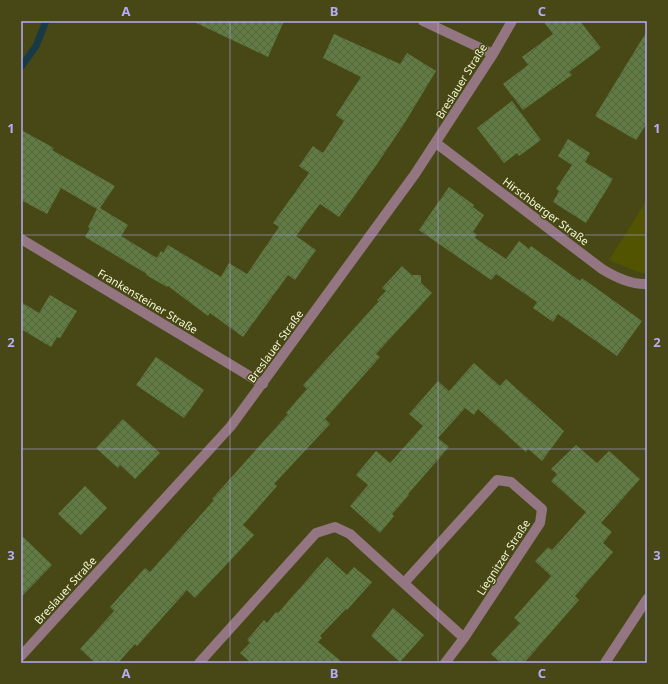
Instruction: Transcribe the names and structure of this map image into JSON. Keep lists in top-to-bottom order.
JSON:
{
  "streets": {
    "street": [
      "Breslauer Straße",
      "Hirschberger Straße",
      "Frankensteiner Straße",
      "Liegnitzer Straße"
    ]
  },
  "crossings": [
    ["Breslauer Straße", "Hirschberger Straße"],
    ["Breslauer Straße", "Frankensteiner Straße"]
  ],
  "grid": {
    "columns": ["A", "B", "C"],
    "rows": ["1", "2", "3"]
  }
}
